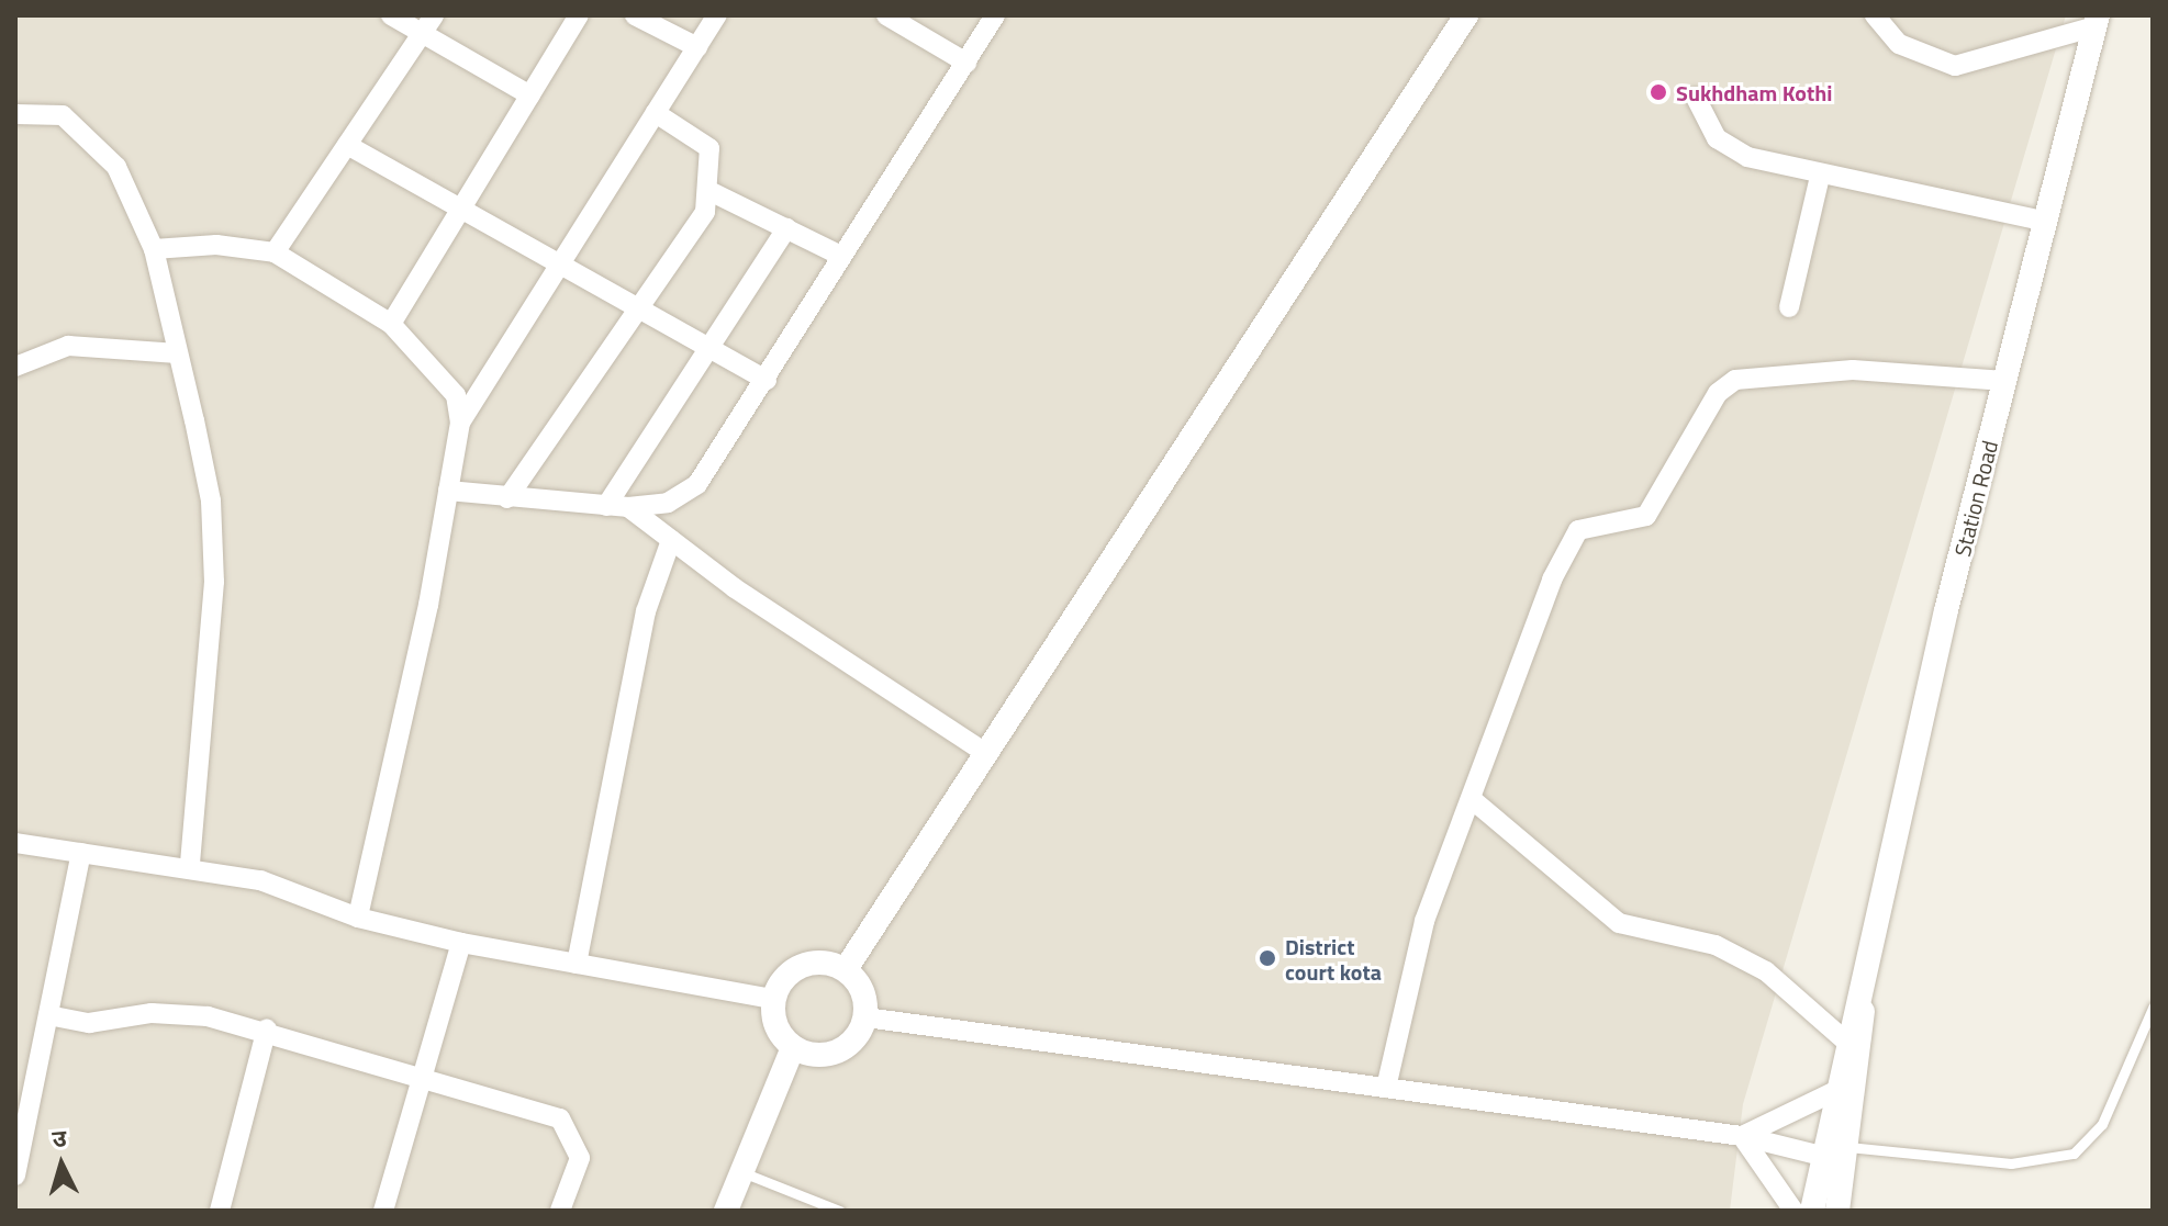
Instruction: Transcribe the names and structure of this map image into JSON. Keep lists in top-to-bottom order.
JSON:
{
  "streets": {
    "street": ["Station Road"]
  },
  "places": ["Sukhdham Kothi", "District court kota"],
  "north": "top"
}
